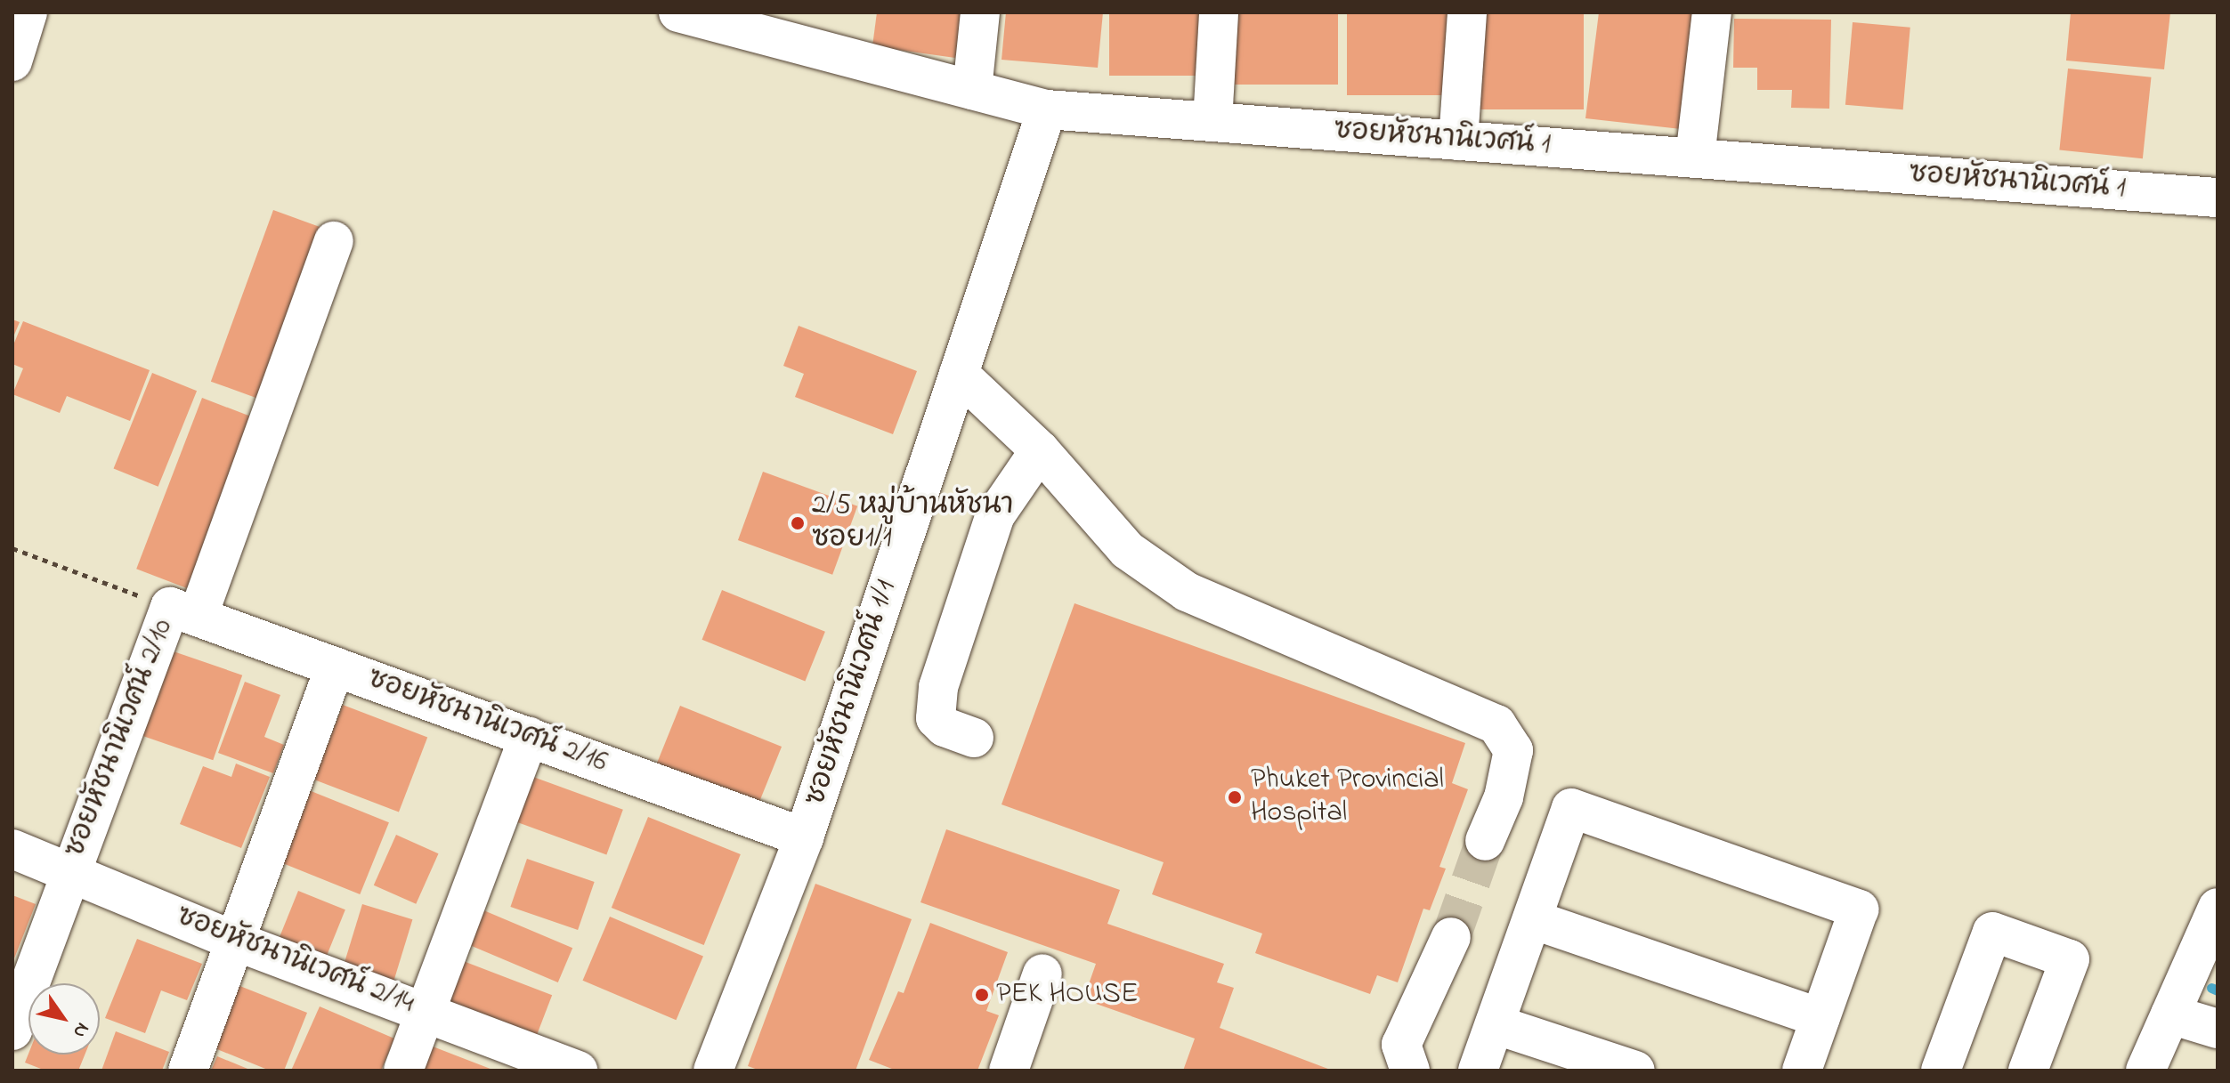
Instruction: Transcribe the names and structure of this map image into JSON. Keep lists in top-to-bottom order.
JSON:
{
  "streets": {
    "street": [
      "ซอยหัชนานิเวศน์ 1",
      "ซอยหัชนานิเวศน์ 1/1",
      "ซอยหัชนานิเวศน์ 2/16",
      "ซอยหัชนานิเวศน์ 2/10",
      "ซอยหัชนานิเวศน์ 2/14"
    ]
  },
  "crossings": [
    ["ซอยหัชนานิเวศน์ 1", "ซอยหัชนานิเวศน์ 1/1"],
    ["ซอยหัชนานิเวศน์ 1/1", "ซอยหัชนานิเวศน์ 2/16"],
    ["ซอยหัชนานิเวศน์ 2/16", "ซอยหัชนานิเวศน์ 2/10"],
    ["ซอยหัชนานิเวศน์ 2/10", "ซอยหัชนานิเวศน์ 2/14"]
  ],
  "places": ["2/5 หมู่บ้านหัชนา ซอย1/1", "Phuket Provincial Hospital", "PEK HOUSE"],
  "north": "bottom right"
}
